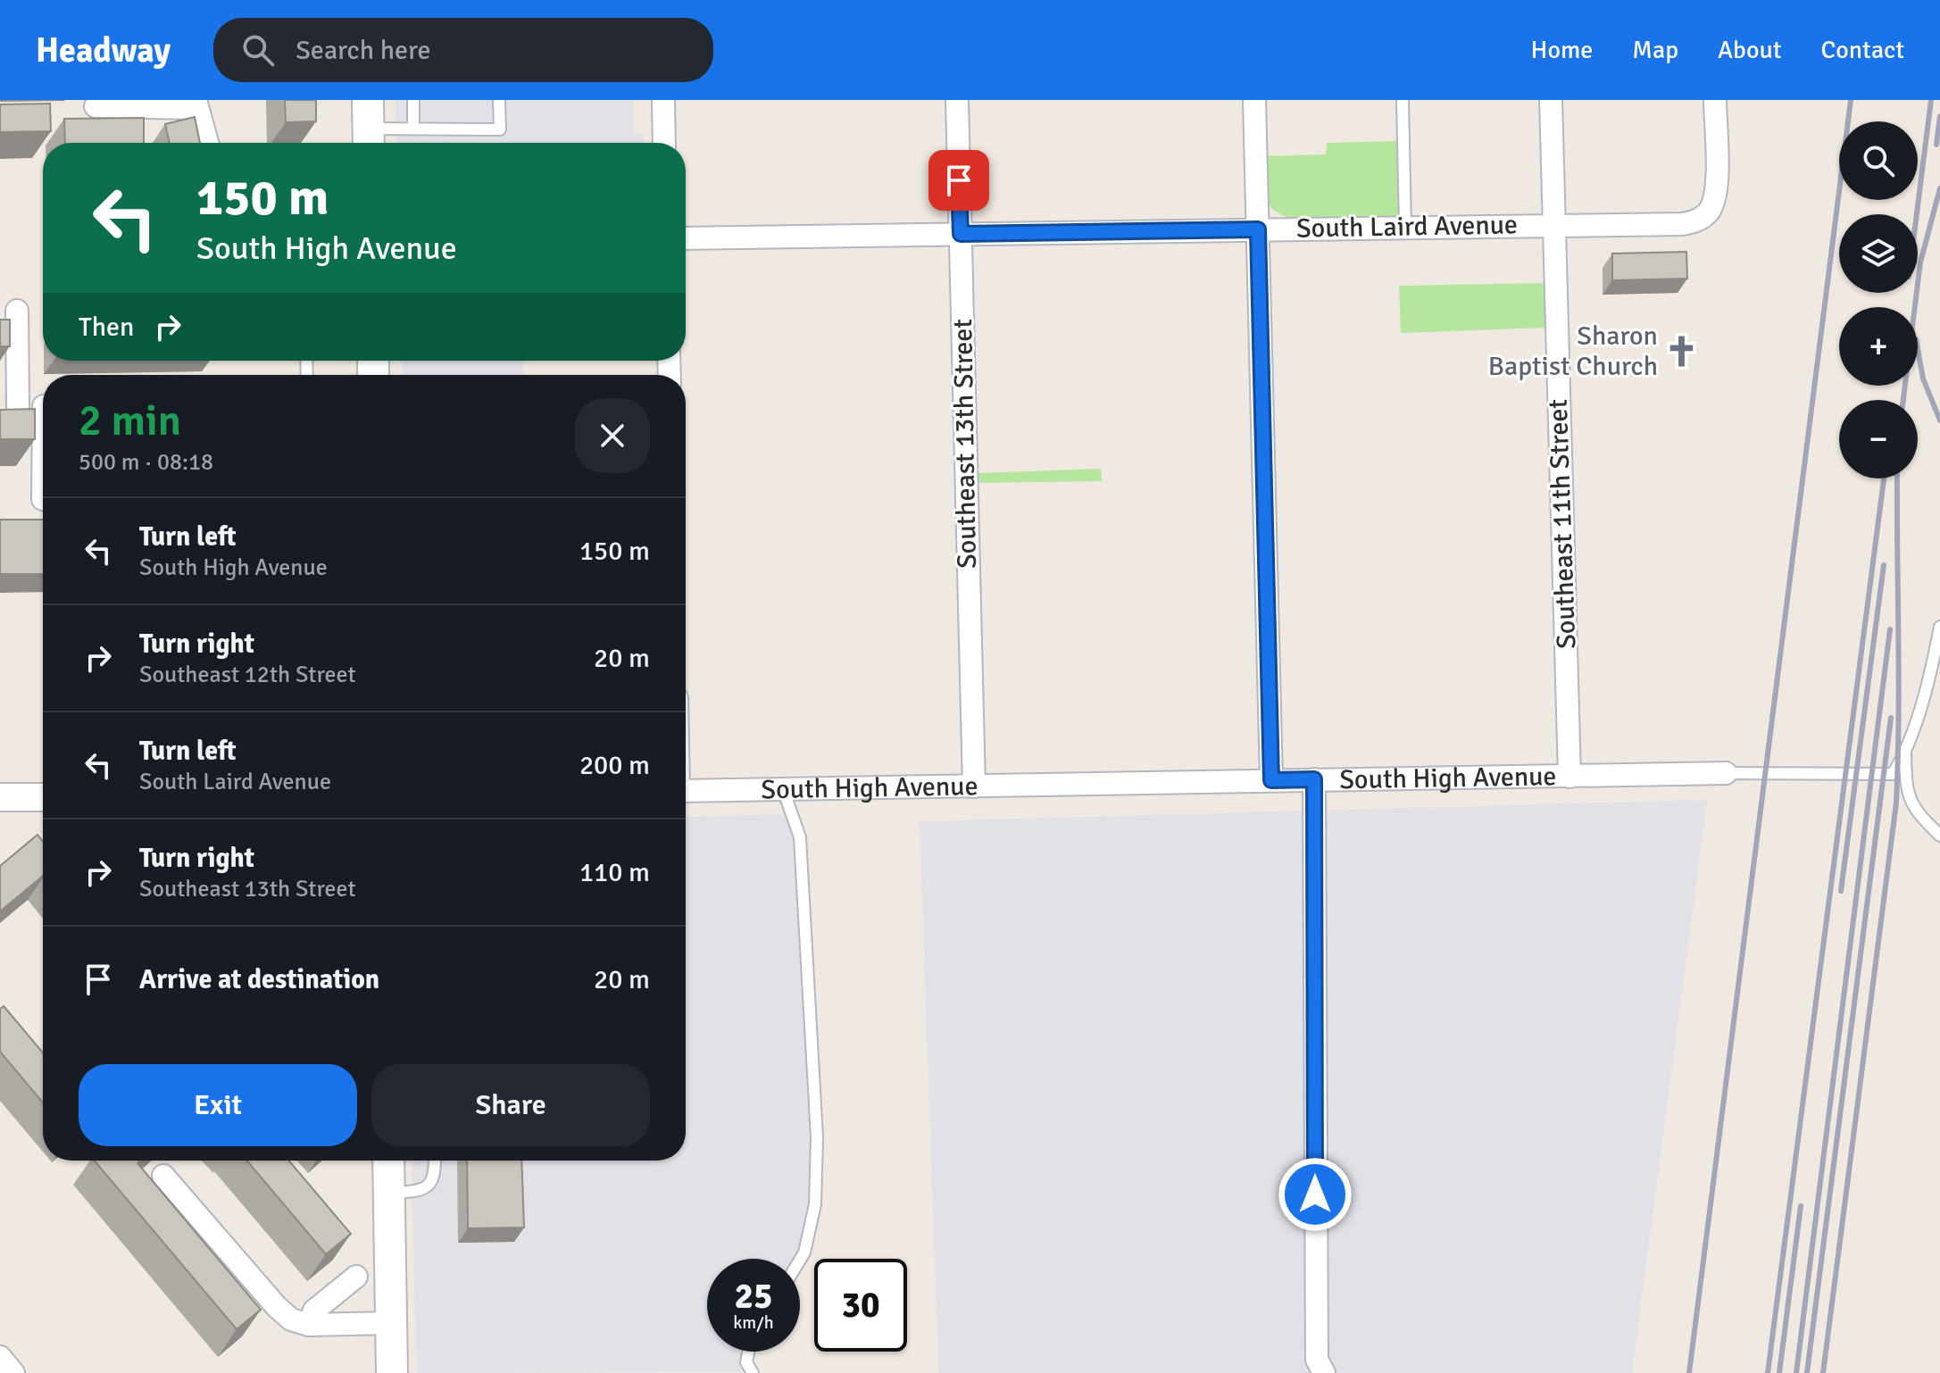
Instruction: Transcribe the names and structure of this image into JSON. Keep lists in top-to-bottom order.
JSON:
{
  "streets": {
    "street": [
      "South Laird Avenue",
      "Southeast 13th Street",
      "Southeast 11th Street",
      "South High Avenue"
    ]
  },
  "crossings": [
    ["South Laird Avenue", "Southeast 13th Street"],
    ["South Laird Avenue", "Southeast 11th Street"],
    ["Southeast 13th Street", "South High Avenue"],
    ["Southeast 11th Street", "South High Avenue"]
  ],
  "places": {
    "church": ["Sharon Baptist Church"]
  },
  "page": {
    "header": "Headway",
    "search": "Search here",
    "nav": [
      "Home",
      "Map",
      "About",
      "Contact"
    ],
    "map_buttons": ["+", "−"],
    "turn": ["150 m", "South High Avenue"],
    "then": "Then",
    "heading": ["2 min", "500 m · 08:18"],
    "list": [
      {
        "name": "Turn left",
        "note": "South High Avenue",
        "value": "150 m"
      },
      {
        "name": "Turn right",
        "note": "Southeast 12th Street",
        "value": "20 m"
      },
      {
        "name": "Turn left",
        "note": "South Laird Avenue",
        "value": "200 m"
      },
      {
        "name": "Turn right",
        "note": "Southeast 13th Street",
        "value": "110 m"
      },
      {
        "name": "Arrive at destination",
        "value": "20 m"
      }
    ],
    "buttons": ["Exit", "Share"],
    "speed": "25 km/h",
    "limit": "30"
  }
}
